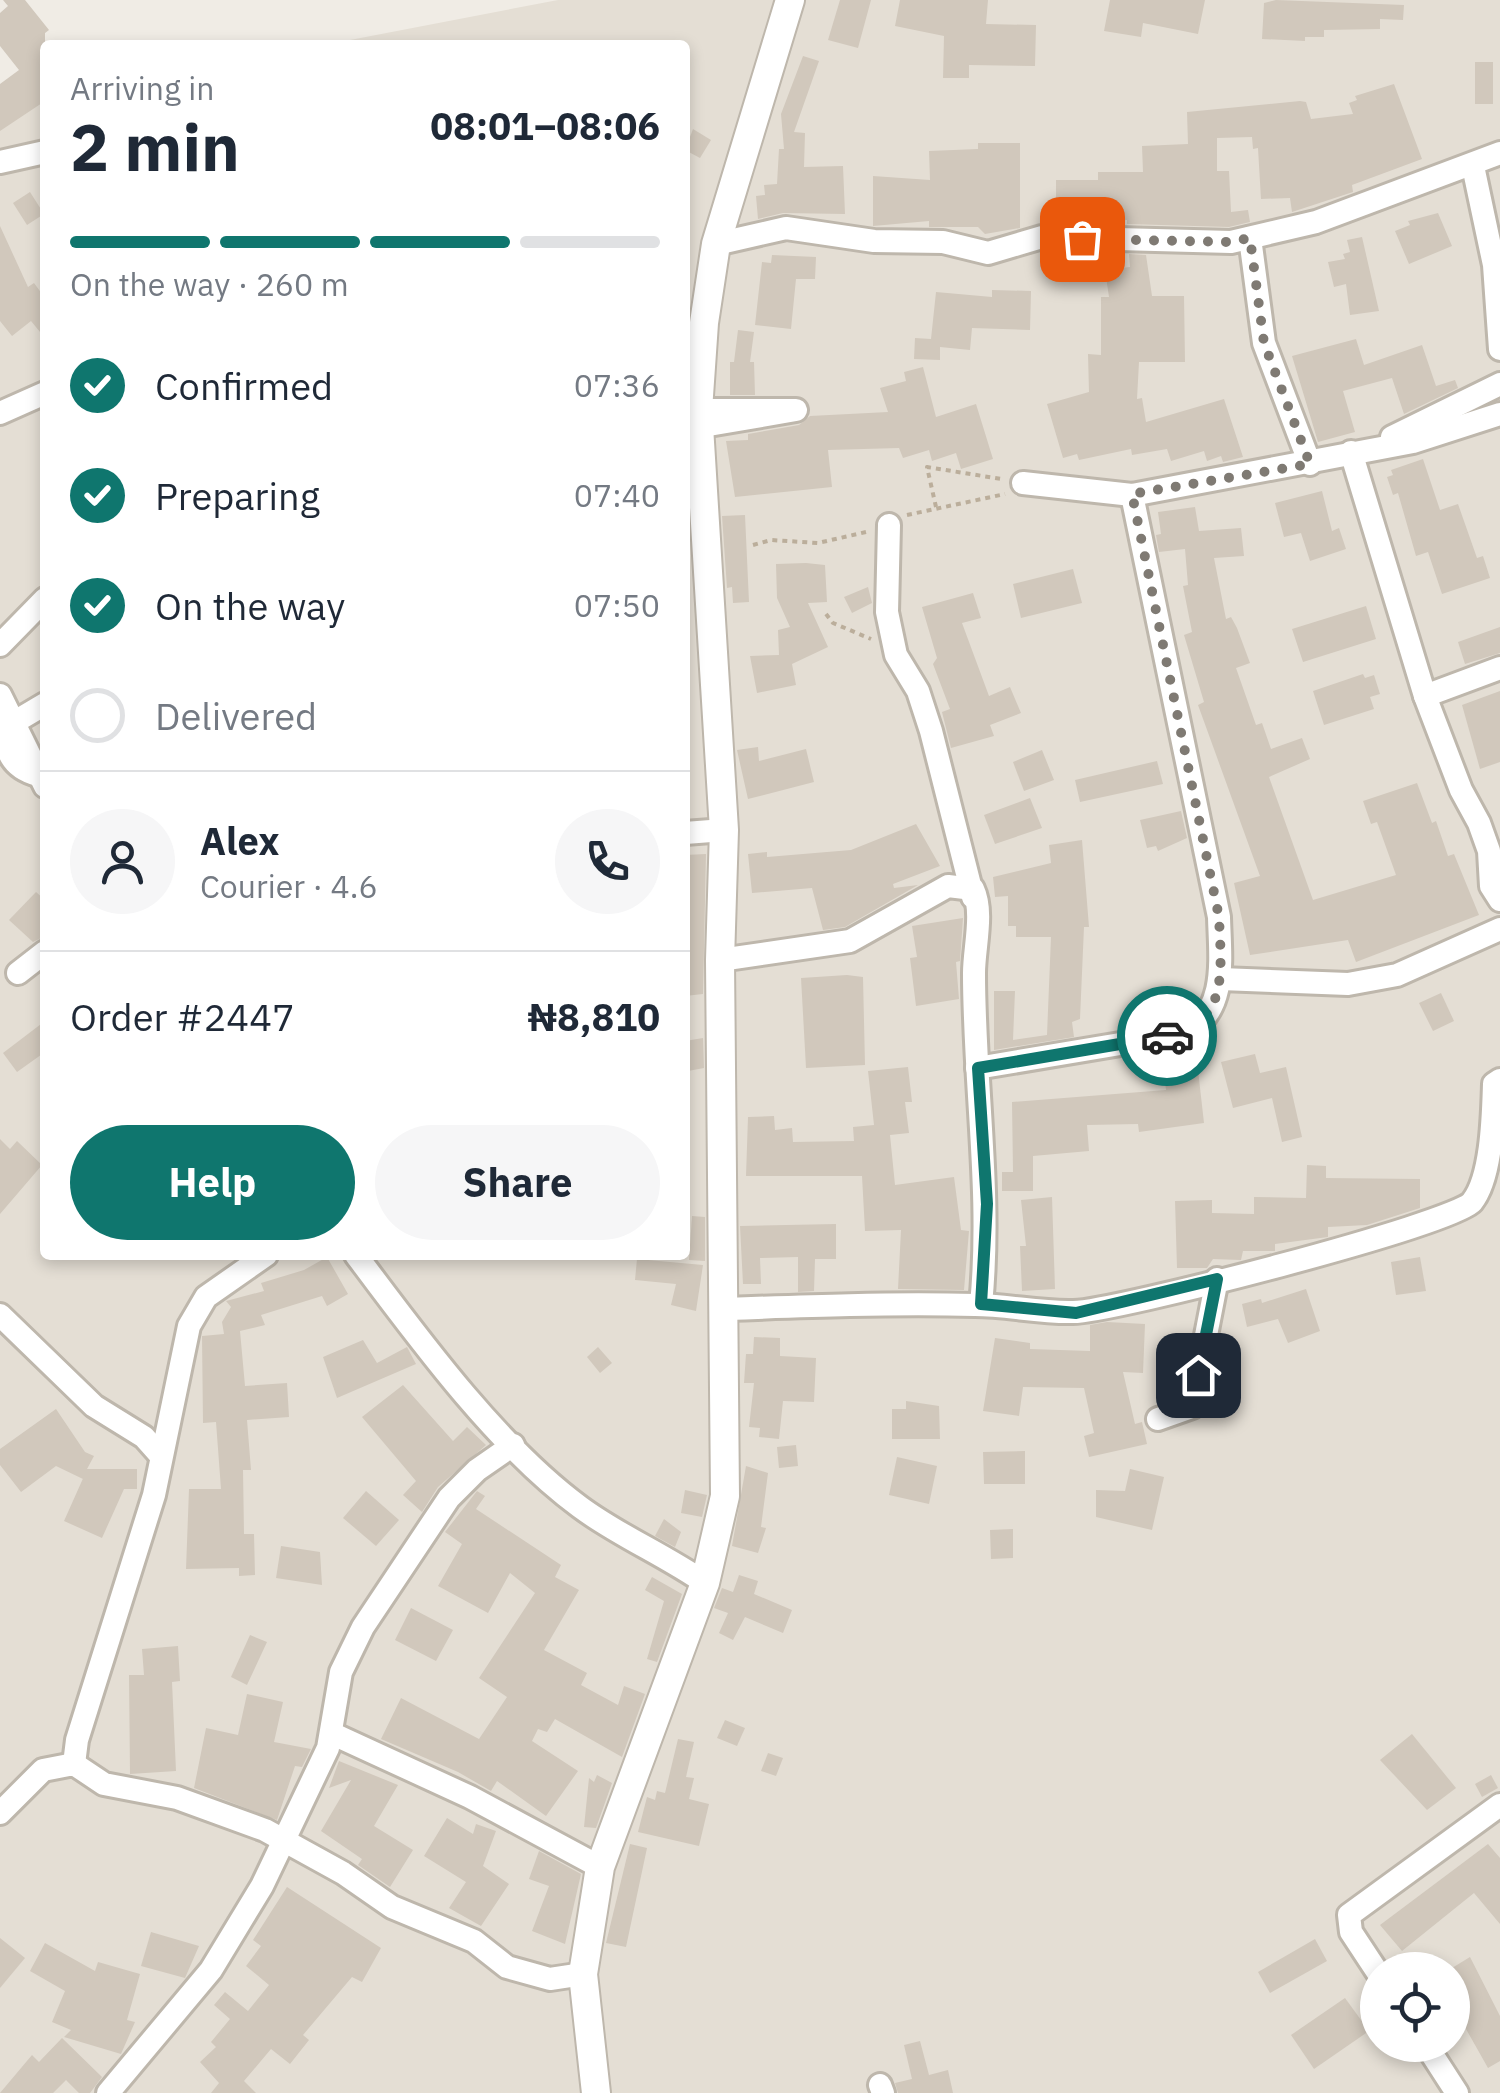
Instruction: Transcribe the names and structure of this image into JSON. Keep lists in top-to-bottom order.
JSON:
{
  "page": {
    "heading": ["2 min", "Arriving in", "08:01–08:06"],
    "panel": [
      "Alex",
      "Courier · 4.6",
      "Order #2447",
      "₦8,810"
    ],
    "bar": "On the way · 260 m",
    "list": [
      ["Confirmed", "07:36"],
      ["Preparing", "07:40"],
      ["On the way", "07:50"],
      "Delivered"
    ],
    "buttons": ["Help", "Share"]
  }
}
